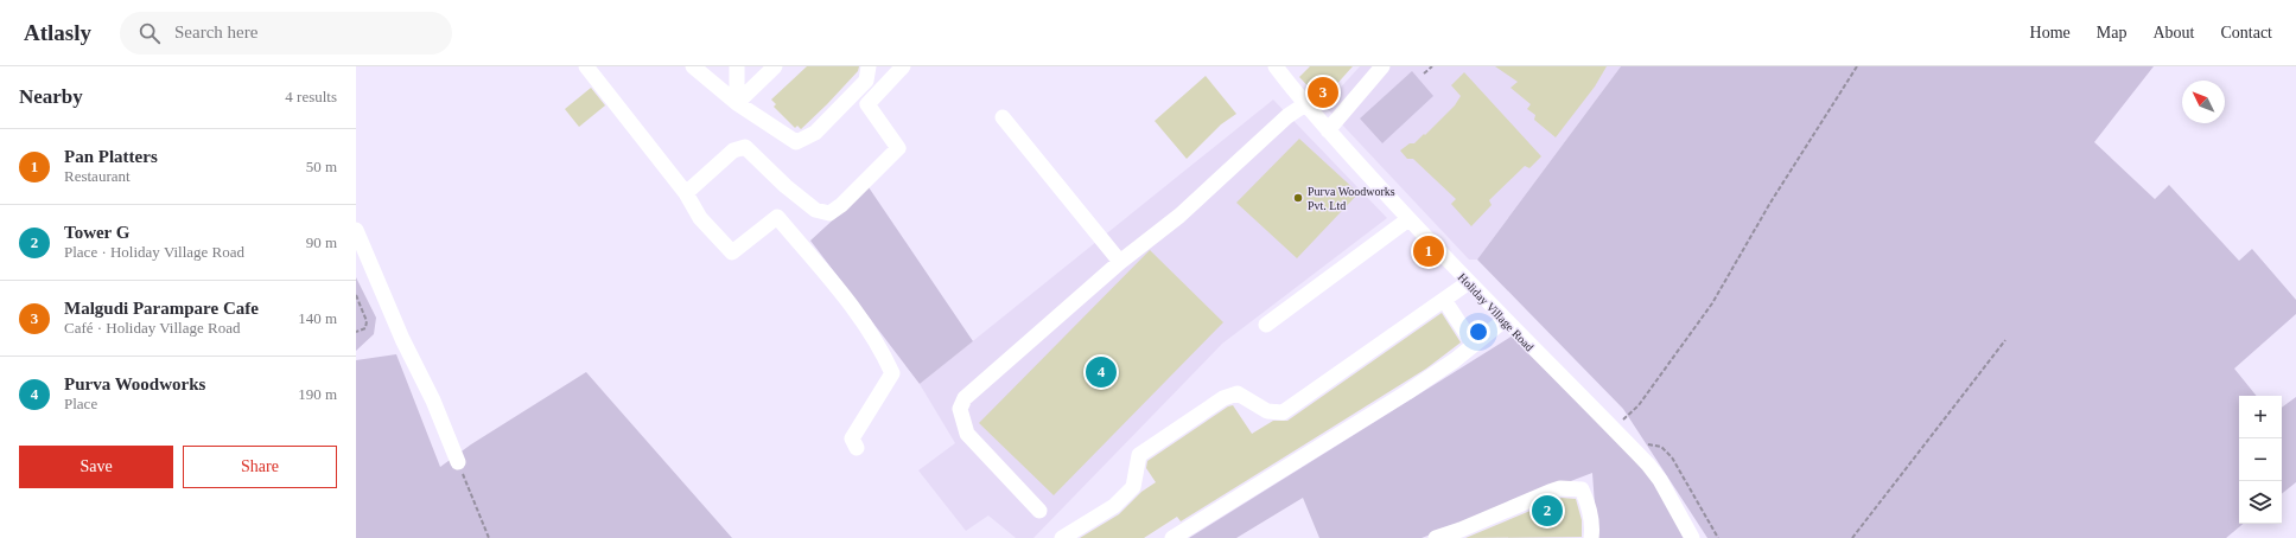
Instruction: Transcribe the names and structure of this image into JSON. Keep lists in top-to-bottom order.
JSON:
{
  "streets": {
    "street": ["Holiday Village Road"]
  },
  "places": ["Purva Woodworks Pvt. Ltd"],
  "north": "top left",
  "page": {
    "header": "Atlasly",
    "search": "Search here",
    "nav": [
      "Home",
      "Map",
      "About",
      "Contact"
    ],
    "heading": ["Nearby", "4 results"],
    "pins": [
      "3",
      "1",
      "4",
      "2"
    ],
    "list": [
      {
        "mark": "1",
        "name": "Pan Platters",
        "note": "Restaurant",
        "value": "50 m"
      },
      {
        "mark": "2",
        "name": "Tower G",
        "note": "Place · Holiday Village Road",
        "value": "90 m"
      },
      {
        "mark": "3",
        "name": "Malgudi Parampare Cafe",
        "note": "Café · Holiday Village Road",
        "value": "140 m"
      },
      {
        "mark": "4",
        "name": "Purva Woodworks",
        "note": "Place",
        "value": "190 m"
      }
    ],
    "map_buttons": ["+", "−"],
    "buttons": ["Save", "Share"]
  }
}
